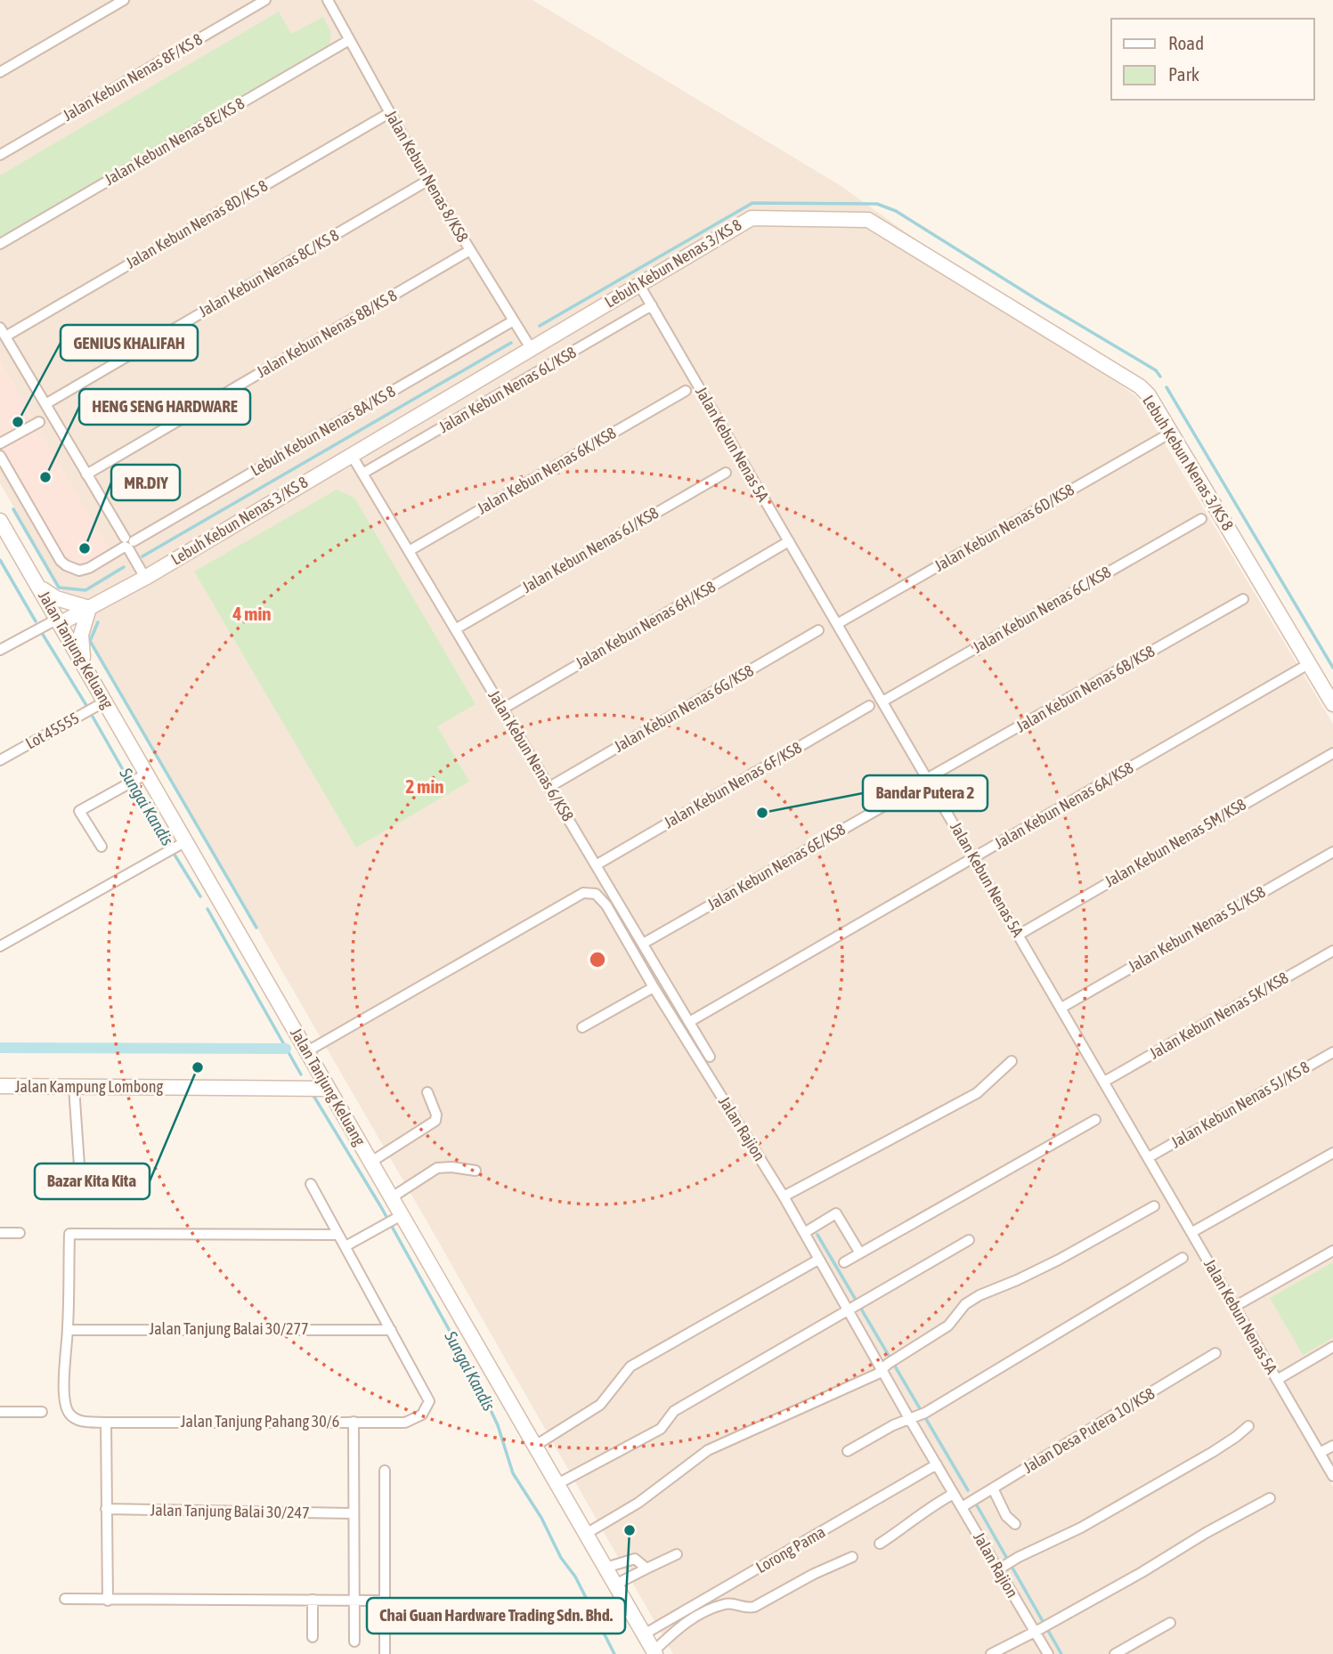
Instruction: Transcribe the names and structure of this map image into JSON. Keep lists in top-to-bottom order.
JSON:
{
  "streets": {
    "street": [
      "Jalan Kebun Nenas 8F/KS 8",
      "Jalan Kebun Nenas 8E/KS 8",
      "Jalan Kebun Nenas 8/KS8",
      "Jalan Kebun Nenas 8D/KS 8",
      "Lebuh Kebun Nenas 3/KS 8",
      "Jalan Kebun Nenas 8C/KS 8",
      "Jalan Kebun Nenas 8B/KS 8",
      "Jalan Kebun Nenas 6L/KS8",
      "Lebuh Kebun Nenas 8A/KS 8",
      "Jalan Kebun Nenas 5A",
      "Jalan Kebun Nenas 6K/KS8",
      "Jalan Kebun Nenas 6D/KS8",
      "Jalan Kebun Nenas 6J/KS8",
      "Jalan Kebun Nenas 6C/KS8",
      "Jalan Kebun Nenas 6H/KS8",
      "Jalan Tanjung Keluang",
      "Jalan Kebun Nenas 6B/KS8",
      "Jalan Kebun Nenas 6G/KS8",
      "Lot 45555",
      "Jalan Kebun Nenas 6/KS8",
      "Jalan Kebun Nenas 6F/KS8",
      "Jalan Kebun Nenas 6A/KS8",
      "Jalan Kebun Nenas 5M/KS8",
      "Jalan Kebun Nenas 6E/KS8",
      "Jalan Kebun Nenas 5L/KS8",
      "Jalan Kebun Nenas 5K/KS8",
      "Jalan Kampung Lombong",
      "Jalan Kebun Nenas 5J/KS 8",
      "Jalan Rajion",
      "Jalan Tanjung Balai 30/277",
      "Jalan Tanjung Pahang 30/6",
      "Jalan Desa Putera 10/KS8",
      "Jalan Tanjung Balai 30/247",
      "Lorong Pama"
    ]
  },
  "crossings": [
    ["Jalan Kebun Nenas 8E/KS 8", "Jalan Kebun Nenas 8/KS8"],
    ["Jalan Kebun Nenas 8/KS8", "Jalan Kebun Nenas 8D/KS 8"],
    ["Jalan Kebun Nenas 8/KS8", "Lebuh Kebun Nenas 3/KS 8"],
    ["Jalan Kebun Nenas 8/KS8", "Jalan Kebun Nenas 8C/KS 8"],
    ["Jalan Kebun Nenas 8/KS8", "Jalan Kebun Nenas 8B/KS 8"],
    ["Jalan Kebun Nenas 8/KS8", "Lebuh Kebun Nenas 8A/KS 8"],
    ["Lebuh Kebun Nenas 3/KS 8", "Jalan Kebun Nenas 5A"],
    ["Lebuh Kebun Nenas 3/KS 8", "Jalan Kebun Nenas 6D/KS8"],
    ["Lebuh Kebun Nenas 3/KS 8", "Jalan Tanjung Keluang"],
    ["Lebuh Kebun Nenas 3/KS 8", "Jalan Kebun Nenas 6/KS8"],
    ["Lebuh Kebun Nenas 3/KS 8", "Jalan Kebun Nenas 6A/KS8"],
    ["Jalan Kebun Nenas 6L/KS8", "Jalan Kebun Nenas 5A"],
    ["Jalan Kebun Nenas 6L/KS8", "Jalan Kebun Nenas 6/KS8"],
    ["Jalan Kebun Nenas 5A", "Jalan Kebun Nenas 6D/KS8"],
    ["Jalan Kebun Nenas 5A", "Jalan Kebun Nenas 6C/KS8"],
    ["Jalan Kebun Nenas 5A", "Jalan Kebun Nenas 6H/KS8"],
    ["Jalan Kebun Nenas 5A", "Jalan Kebun Nenas 6B/KS8"],
    ["Jalan Kebun Nenas 5A", "Jalan Kebun Nenas 6A/KS8"],
    ["Jalan Kebun Nenas 5A", "Jalan Kebun Nenas 5M/KS8"],
    ["Jalan Kebun Nenas 5A", "Jalan Kebun Nenas 5L/KS8"],
    ["Jalan Kebun Nenas 5A", "Jalan Kebun Nenas 5K/KS8"],
    ["Jalan Kebun Nenas 5A", "Jalan Kebun Nenas 5J/KS 8"],
    ["Jalan Kebun Nenas 6K/KS8", "Jalan Kebun Nenas 6/KS8"],
    ["Jalan Kebun Nenas 6J/KS8", "Jalan Kebun Nenas 6/KS8"],
    ["Jalan Kebun Nenas 6H/KS8", "Jalan Kebun Nenas 6/KS8"],
    ["Jalan Tanjung Keluang", "Lot 45555"],
    ["Jalan Tanjung Keluang", "Jalan Kampung Lombong"],
    ["Jalan Tanjung Keluang", "Jalan Rajion"],
    ["Jalan Tanjung Keluang", "Lorong Pama"],
    ["Jalan Kebun Nenas 6G/KS8", "Jalan Kebun Nenas 6/KS8"],
    ["Jalan Kebun Nenas 6/KS8", "Jalan Kebun Nenas 6F/KS8"],
    ["Jalan Kebun Nenas 6/KS8", "Jalan Kebun Nenas 6A/KS8"],
    ["Jalan Kebun Nenas 6/KS8", "Jalan Kebun Nenas 6E/KS8"],
    ["Jalan Rajion", "Jalan Desa Putera 10/KS8"],
    ["Jalan Rajion", "Lorong Pama"],
    ["Jalan Tanjung Balai 30/277", "Jalan Tanjung Pahang 30/6"]
  ],
  "water": ["Sungai Kandis"],
  "places": [
    "GENIUS KHALIFAH",
    "HENG SENG HARDWARE",
    "MR.DIY",
    "Bandar Putera 2",
    "Bazar Kita Kita",
    "Chai Guan Hardware Trading Sdn. Bhd."
  ],
  "legend": ["Road", "Park"],
  "rings": ["4 min", "2 min"]
}
